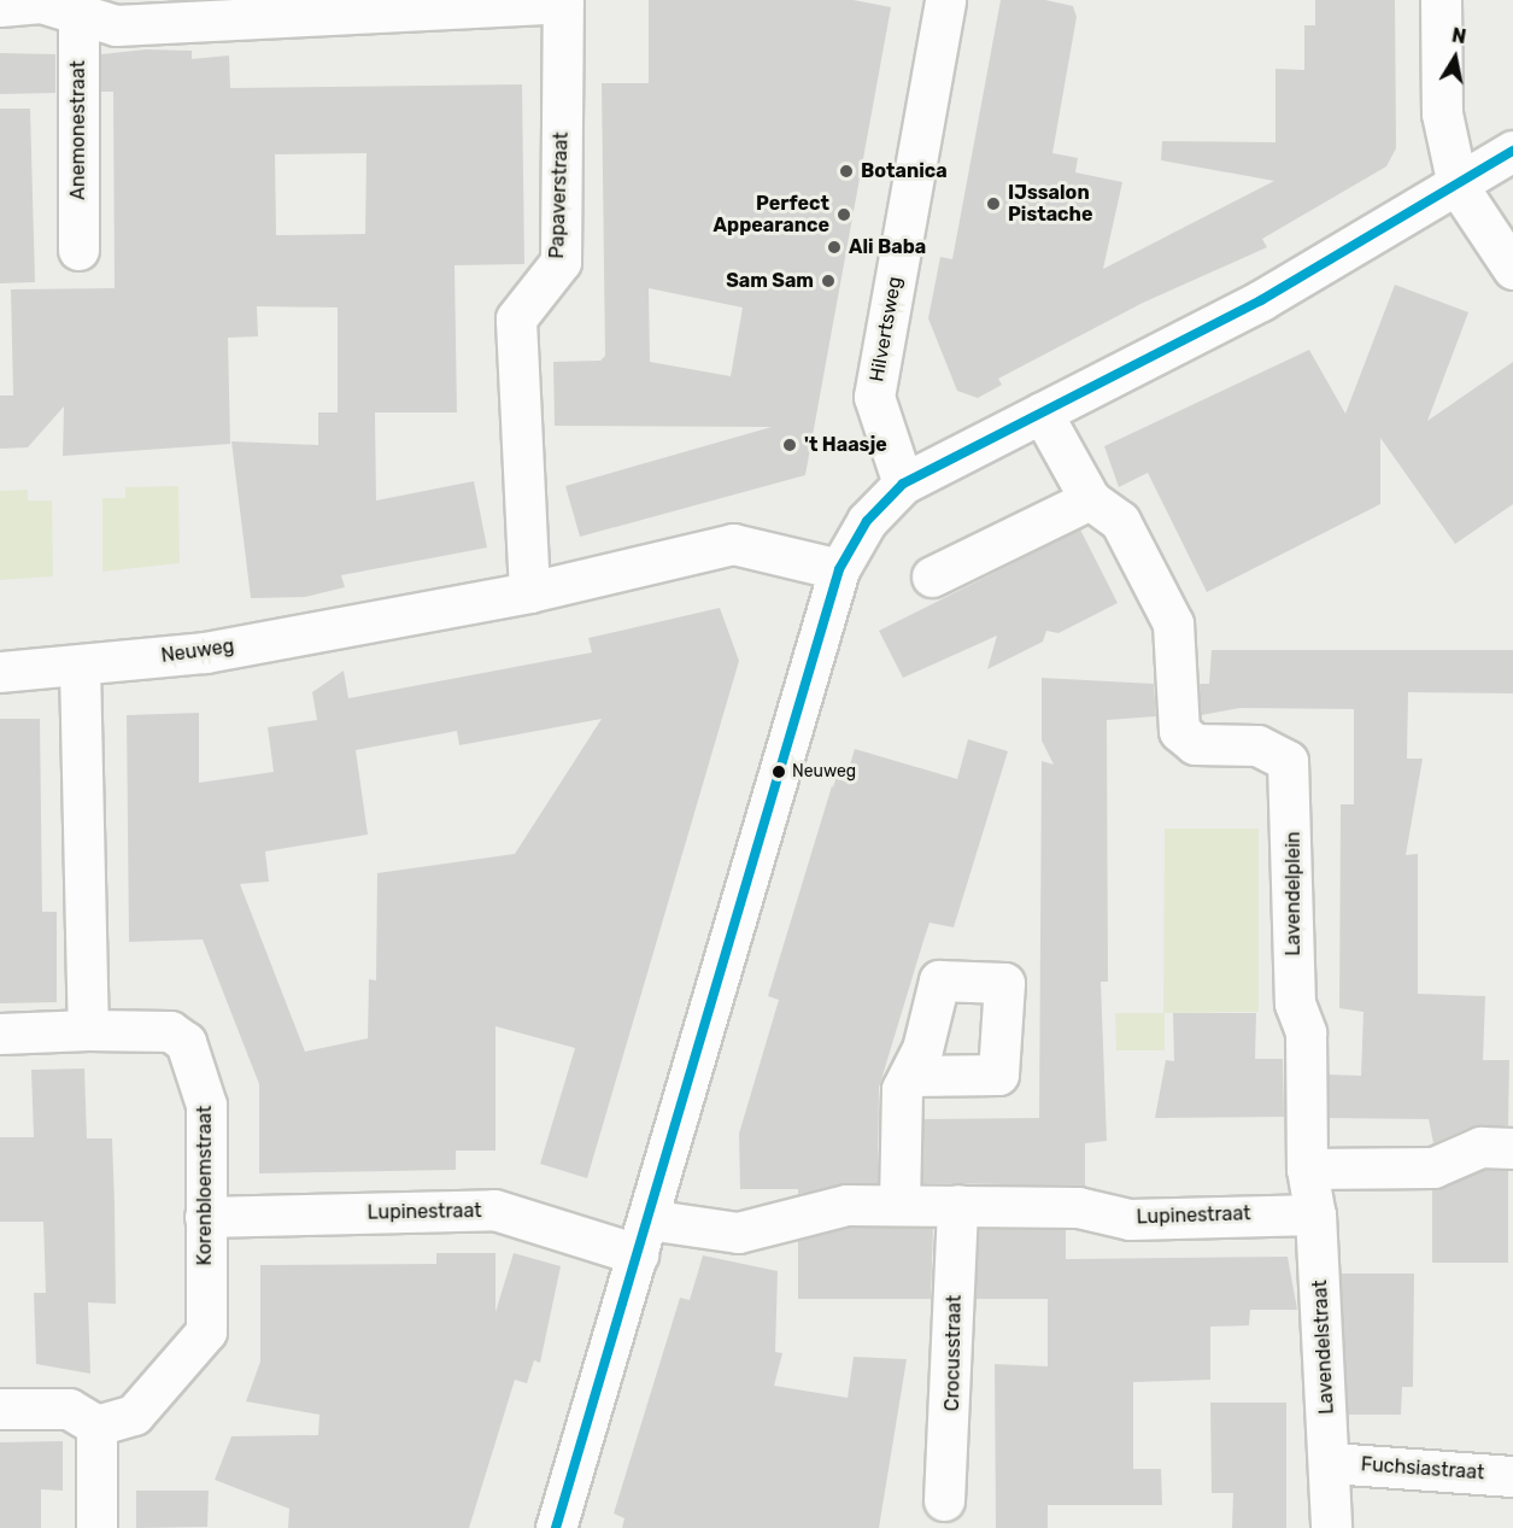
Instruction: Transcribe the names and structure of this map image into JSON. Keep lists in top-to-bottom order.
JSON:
{
  "streets": {
    "street": [
      "Anemonestraat",
      "Papaverstraat",
      "Hilvertsweg",
      "Neuweg",
      "Lavendelplein",
      "Korenbloemstraat",
      "Lupinestraat",
      "Lavendelstraat",
      "Crocusstraat",
      "Fuchsiastraat"
    ]
  },
  "crossings": [
    ["Papaverstraat", "Neuweg"],
    ["Lavendelplein", "Lavendelstraat"],
    ["Korenbloemstraat", "Lupinestraat"],
    ["Lupinestraat", "Lavendelstraat"],
    ["Lupinestraat", "Crocusstraat"],
    ["Lavendelstraat", "Fuchsiastraat"]
  ],
  "places": [
    "Botanica",
    "IJssalon Pistache",
    "Perfect Appearance",
    "Ali Baba",
    "Sam Sam",
    "'t Haasje",
    "Neuweg"
  ],
  "north": "top"
}
